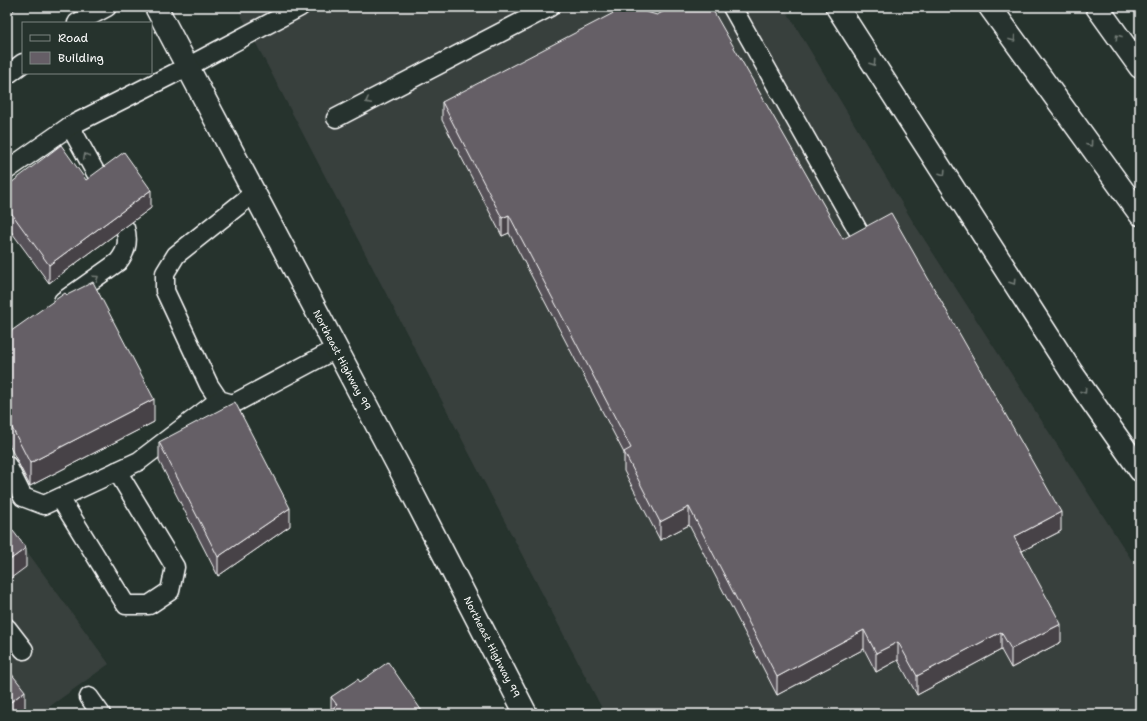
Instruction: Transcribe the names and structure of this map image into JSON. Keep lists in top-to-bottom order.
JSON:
{
  "streets": {
    "main road": ["Northeast Highway 99"]
  },
  "legend": ["Road", "Building"]
}
